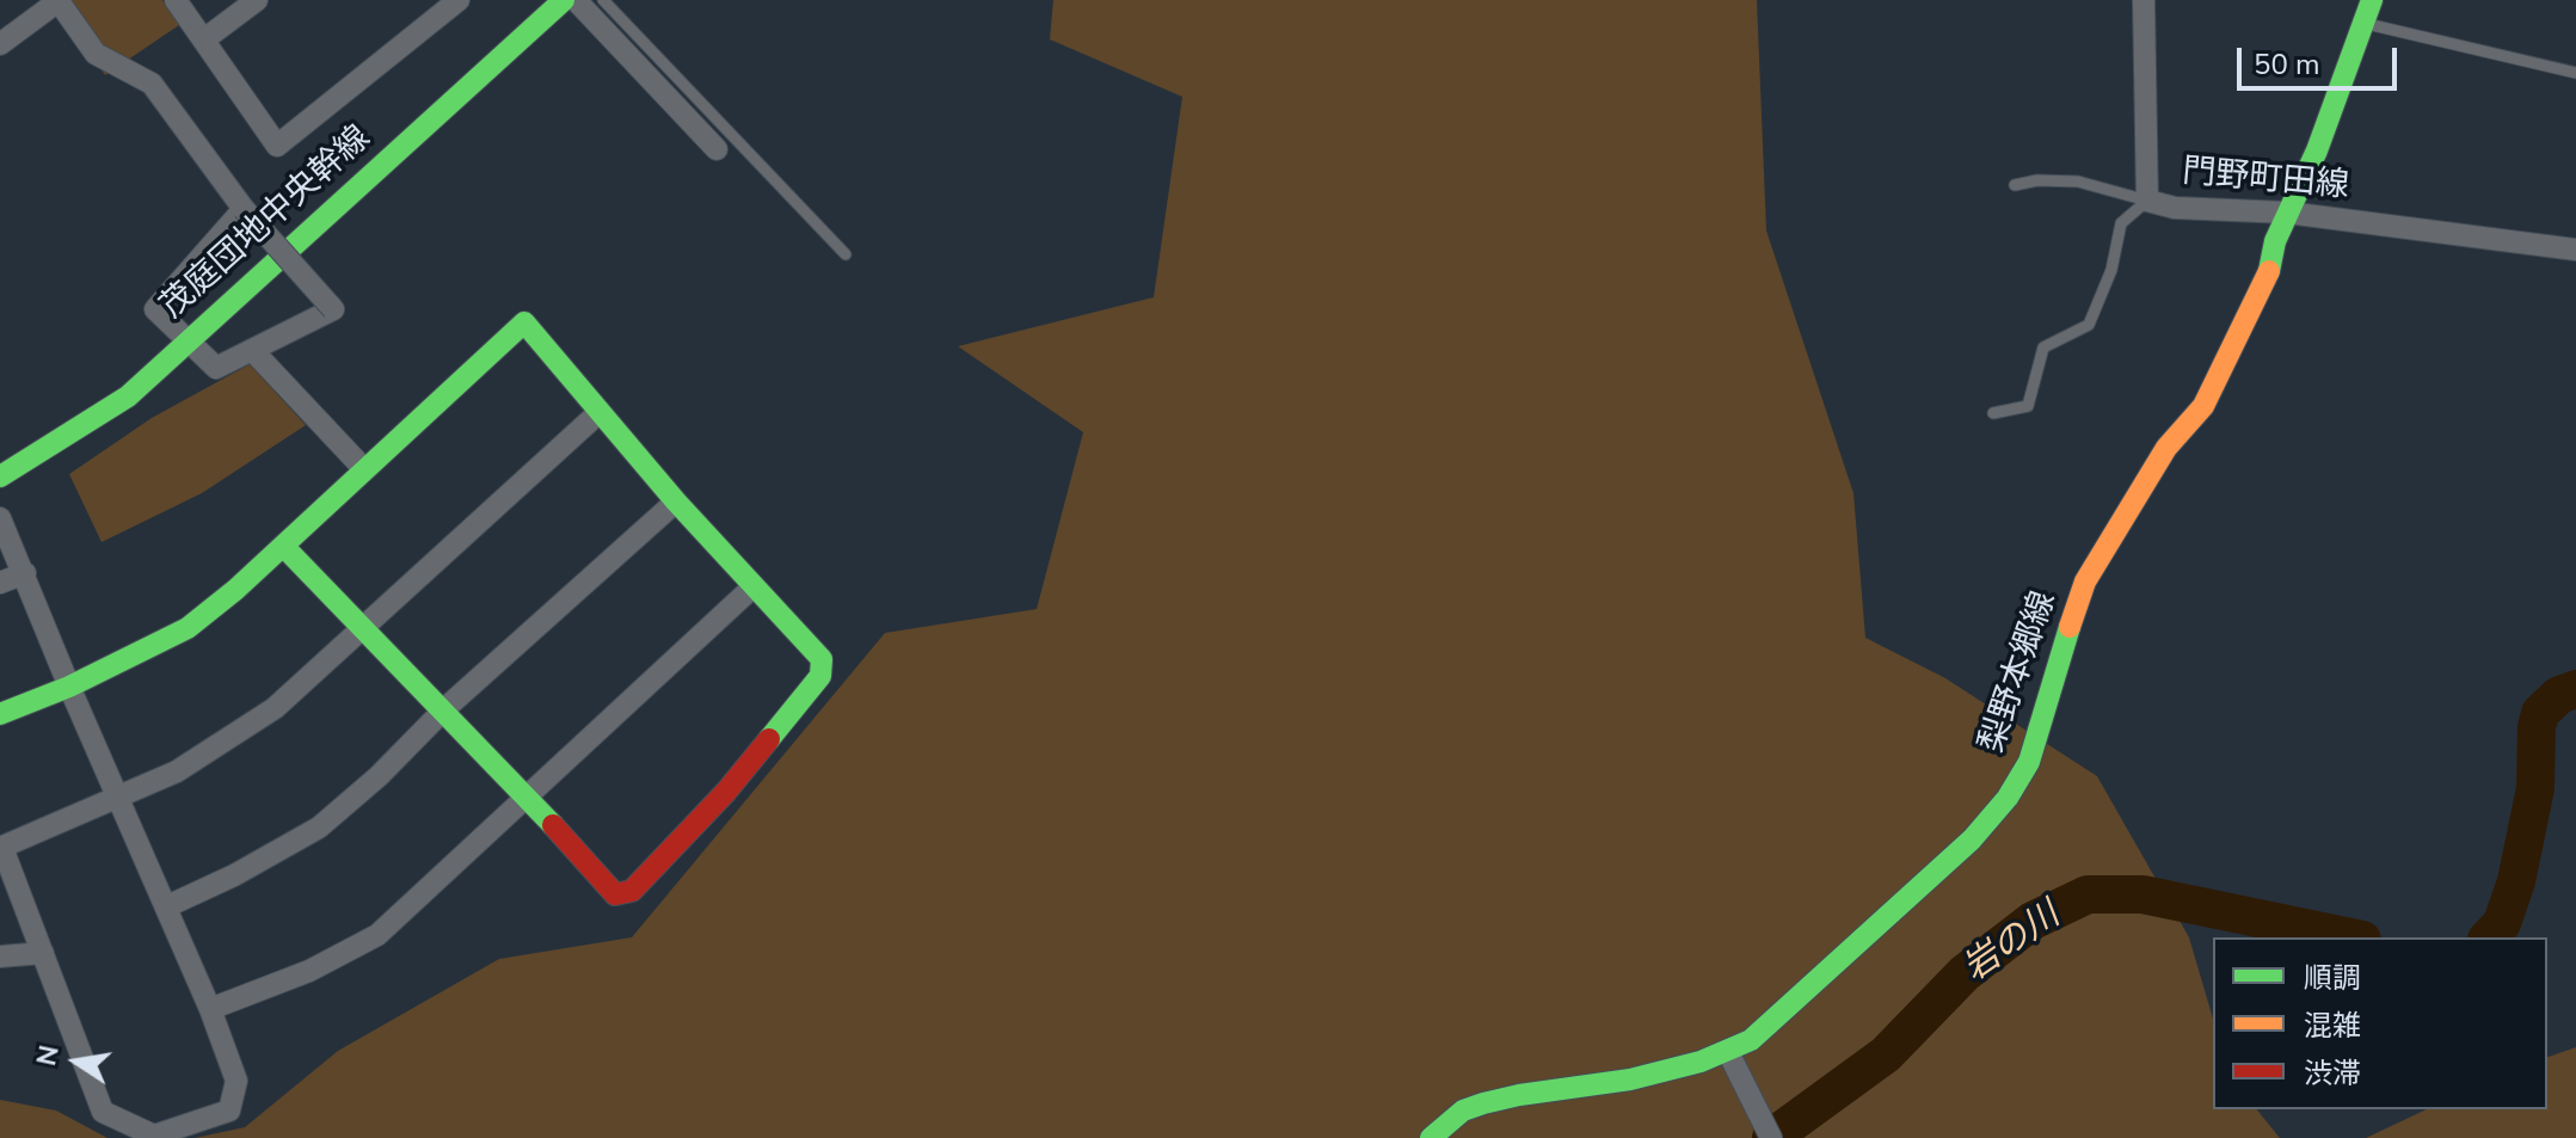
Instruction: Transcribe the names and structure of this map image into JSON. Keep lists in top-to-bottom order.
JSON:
{
  "streets": {
    "street": ["門野町田線", "茂庭団地中央幹線", "梨野本郷線"]
  },
  "crossings": [
    ["門野町田線", "梨野本郷線"]
  ],
  "water": ["岩の川"],
  "legend": ["順調", "混雑", "渋滞"],
  "scale_bar": "50 m",
  "north": "left"
}
